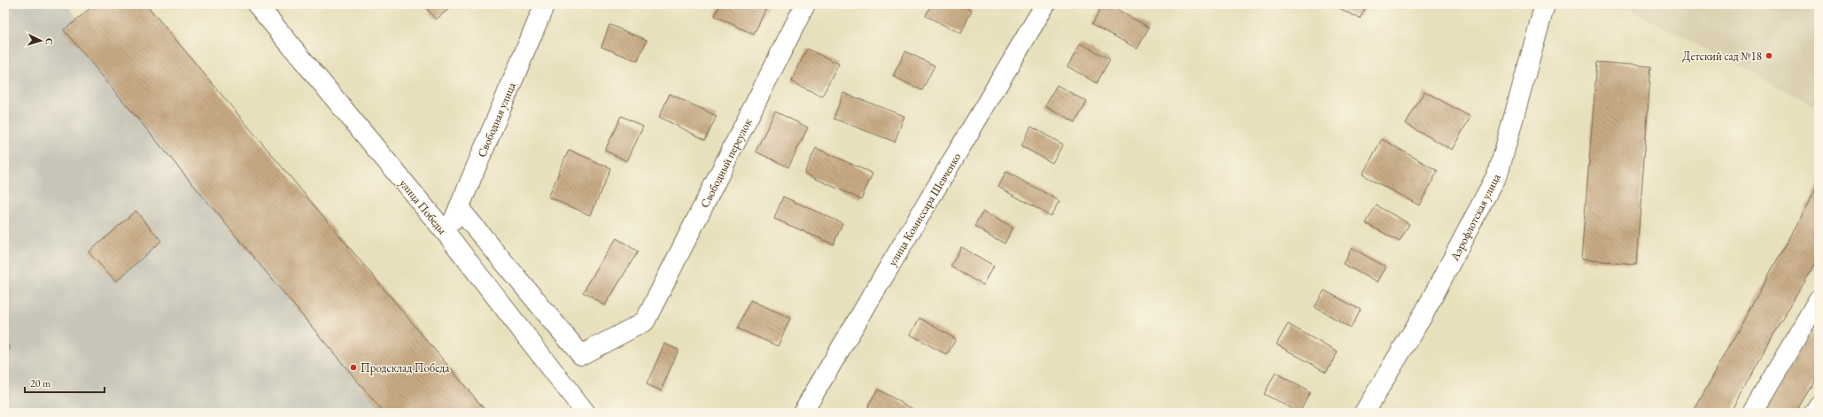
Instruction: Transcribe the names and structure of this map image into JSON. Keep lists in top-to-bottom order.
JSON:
{
  "streets": {
    "street": [
      "Свободная улица",
      "Свободный переулок",
      "улица Победы",
      "улица Комиссара Шевченко",
      "Аэрофлотская улица"
    ]
  },
  "crossings": [
    ["Свободная улица", "Свободный переулок"],
    ["Свободная улица", "улица Победы"]
  ],
  "places": ["Детский сад №18", "Продсклад Победа"],
  "scale_bar": "20 m",
  "north": "right"
}
